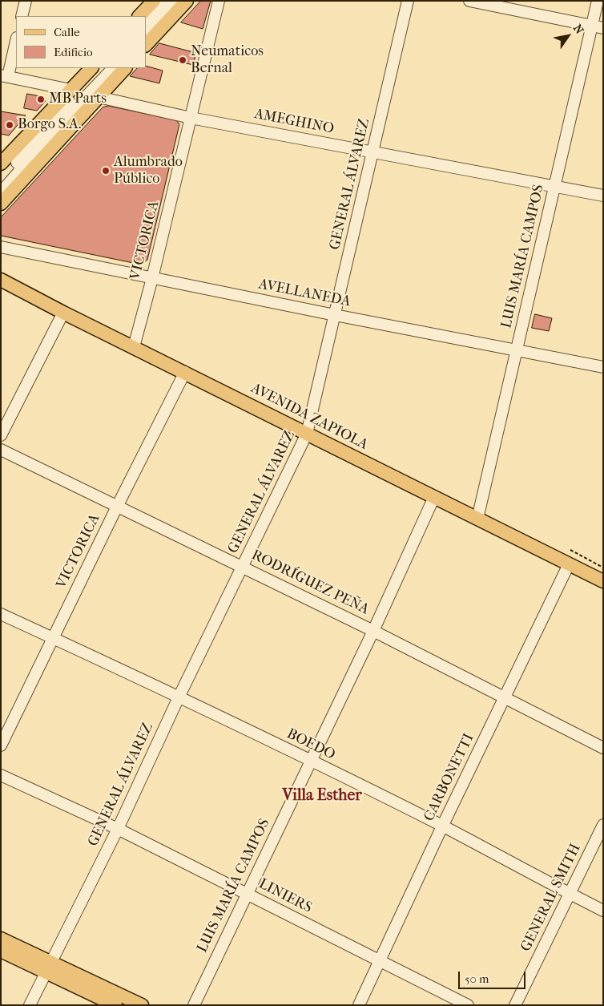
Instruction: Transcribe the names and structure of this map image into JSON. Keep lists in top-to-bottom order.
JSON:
{
  "streets": {
    "main road": ["AVENIDA ZAPIOLA"],
    "street": [
      "AMEGHINO",
      "GENERAL ÁLVAREZ",
      "VICTORICA",
      "LUIS MARÍA CAMPOS",
      "AVELLANEDA",
      "RODRÍGUEZ PEÑA",
      "BOEDO",
      "CARBONETTI",
      "LINIERS",
      "GENERAL SMITH"
    ]
  },
  "crossings": [
    ["AMEGHINO", "GENERAL ÁLVAREZ"],
    ["AMEGHINO", "VICTORICA"],
    ["AMEGHINO", "LUIS MARÍA CAMPOS"],
    ["GENERAL ÁLVAREZ", "AVELLANEDA"],
    ["GENERAL ÁLVAREZ", "AVENIDA ZAPIOLA"],
    ["GENERAL ÁLVAREZ", "RODRÍGUEZ PEÑA"],
    ["GENERAL ÁLVAREZ", "BOEDO"],
    ["GENERAL ÁLVAREZ", "LINIERS"],
    ["VICTORICA", "AVELLANEDA"],
    ["VICTORICA", "AVENIDA ZAPIOLA"],
    ["VICTORICA", "RODRÍGUEZ PEÑA"],
    ["VICTORICA", "BOEDO"],
    ["LUIS MARÍA CAMPOS", "AVELLANEDA"],
    ["LUIS MARÍA CAMPOS", "AVENIDA ZAPIOLA"],
    ["LUIS MARÍA CAMPOS", "RODRÍGUEZ PEÑA"],
    ["LUIS MARÍA CAMPOS", "BOEDO"],
    ["LUIS MARÍA CAMPOS", "LINIERS"],
    ["AVENIDA ZAPIOLA", "CARBONETTI"],
    ["RODRÍGUEZ PEÑA", "CARBONETTI"],
    ["BOEDO", "CARBONETTI"],
    ["BOEDO", "GENERAL SMITH"],
    ["CARBONETTI", "LINIERS"]
  ],
  "districts": ["Villa Esther"],
  "places": [
    "Neumaticos Bernal",
    "MB Parts",
    "Borgo S.A.",
    "Alumbrado Público"
  ],
  "legend": ["Calle", "Edificio"],
  "scale_bar": "50 m",
  "north": "top right"
}
